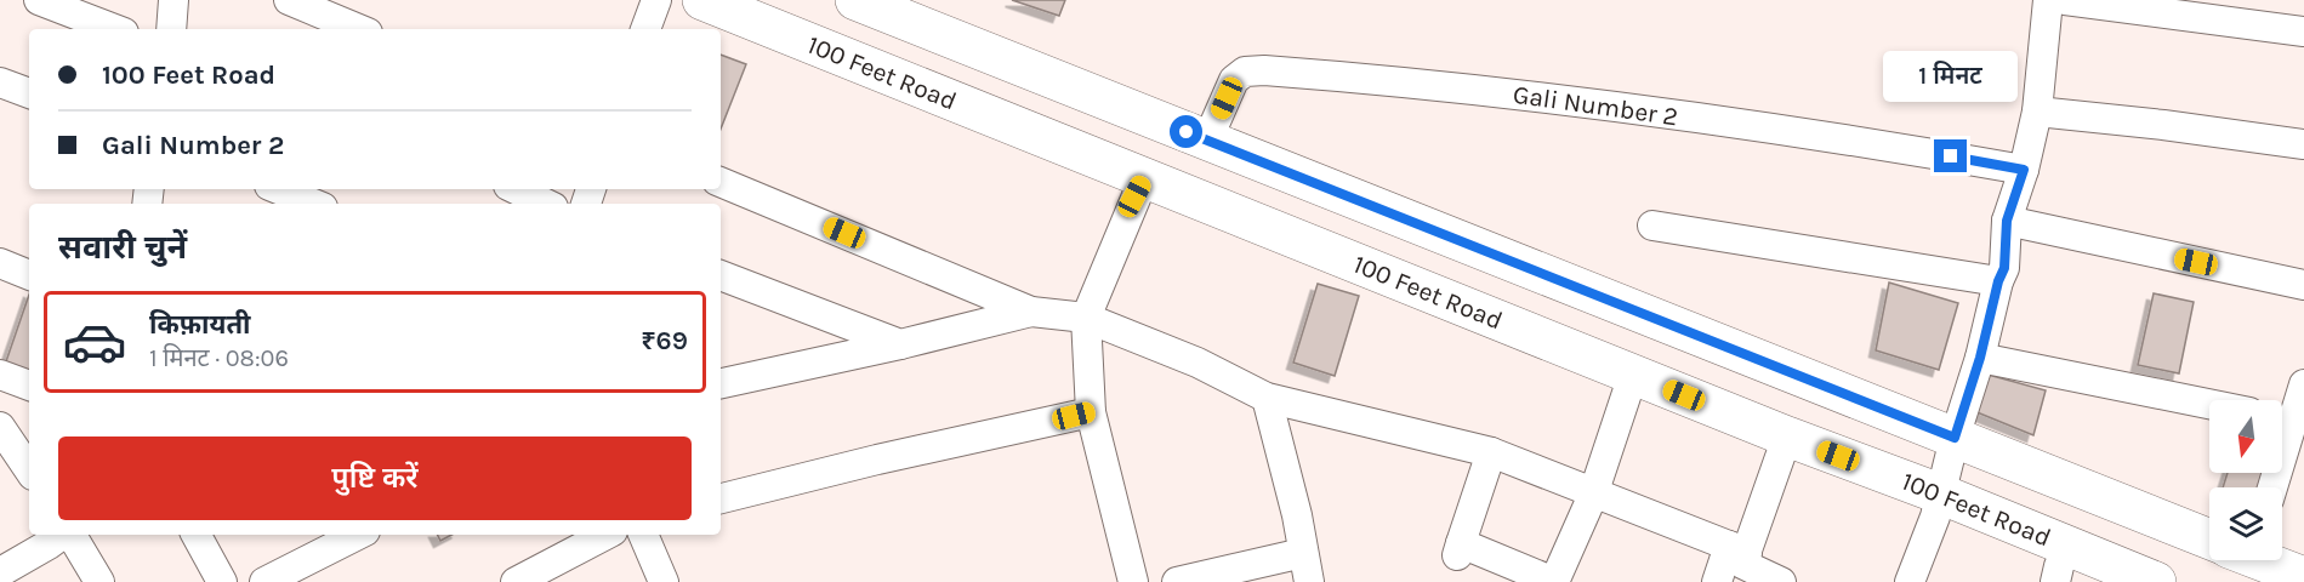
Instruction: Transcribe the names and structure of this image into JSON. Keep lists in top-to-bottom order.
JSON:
{
  "streets": {
    "main road": ["100 Feet Road"],
    "street": ["Gali Number 2"]
  },
  "north": "bottom",
  "page": {
    "banner": ["100 Feet Road", "Gali Number 2"],
    "bubble": "1 मिनट",
    "heading": "सवारी चुनें",
    "list": [
      {
        "name": "किफ़ायती",
        "note": "1 मिनट · 08:06",
        "value": "₹69"
      }
    ],
    "buttons": "पुष्टि करें"
  }
}
